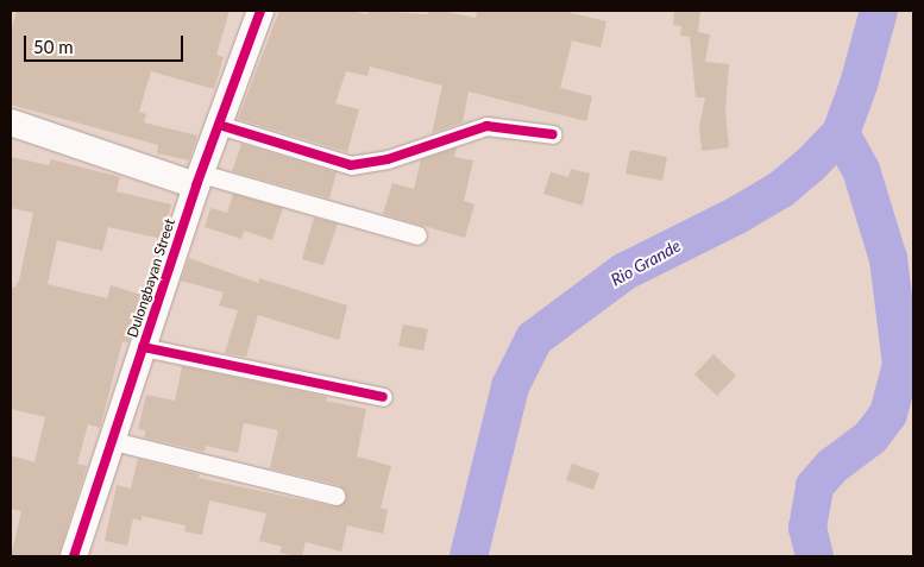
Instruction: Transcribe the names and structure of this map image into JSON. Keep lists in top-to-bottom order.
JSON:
{
  "streets": {
    "street": ["Dulongbayan Street"]
  },
  "water": ["Rio Grande"],
  "scale_bar": "50 m"
}
